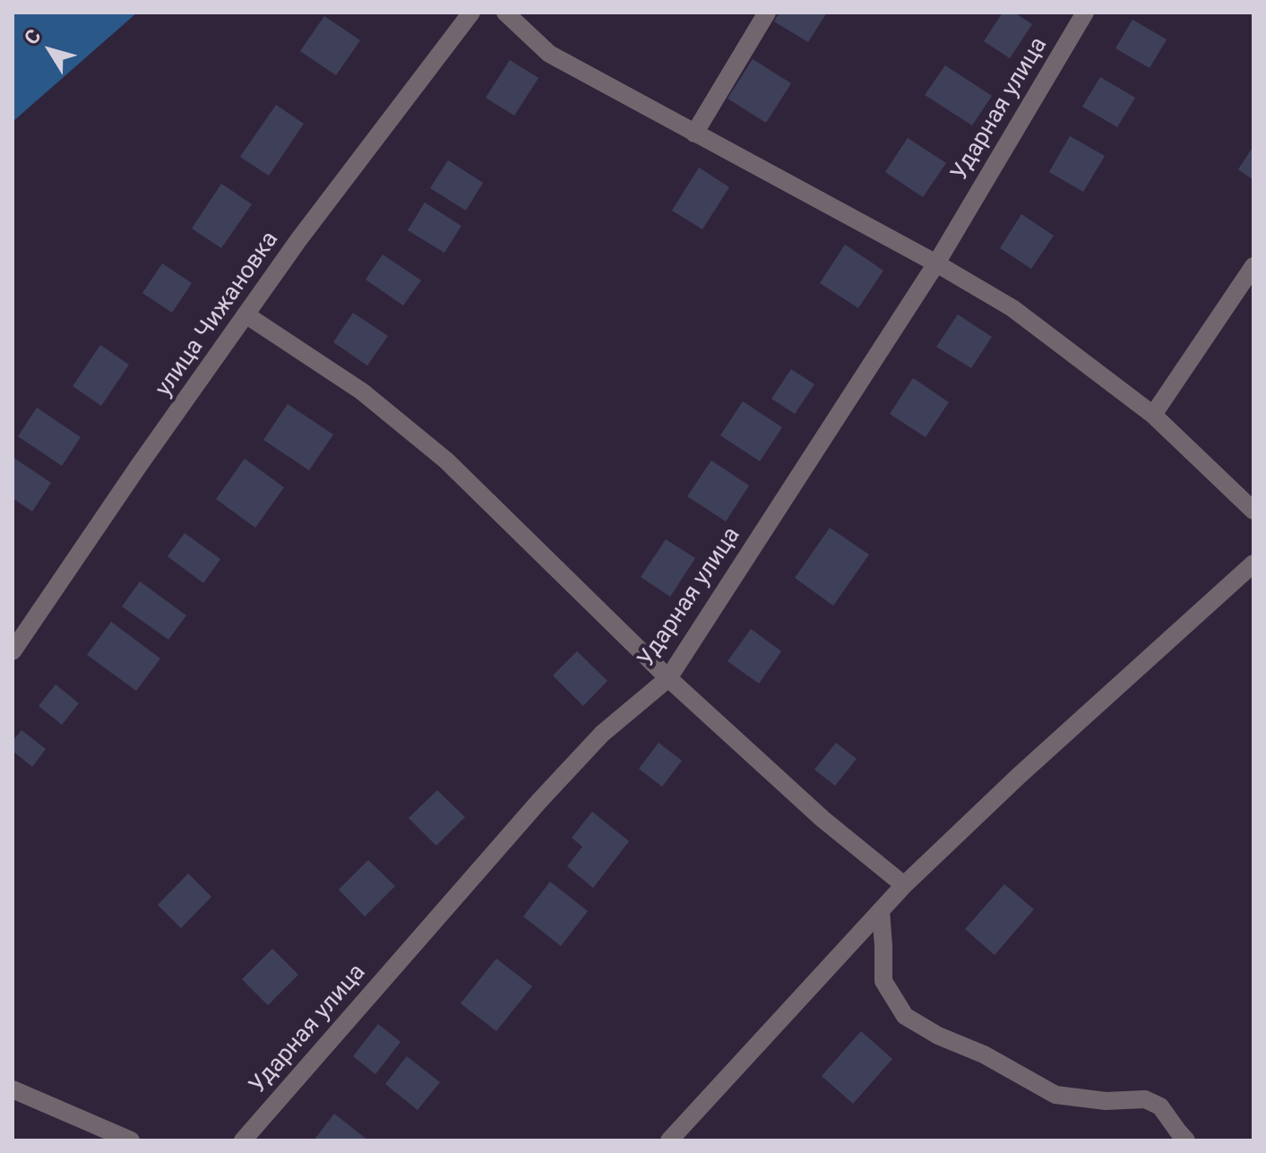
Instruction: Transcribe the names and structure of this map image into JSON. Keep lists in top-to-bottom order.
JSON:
{
  "streets": {
    "street": ["Ударная улица", "улица Чижановка"]
  },
  "north": "top left"
}
